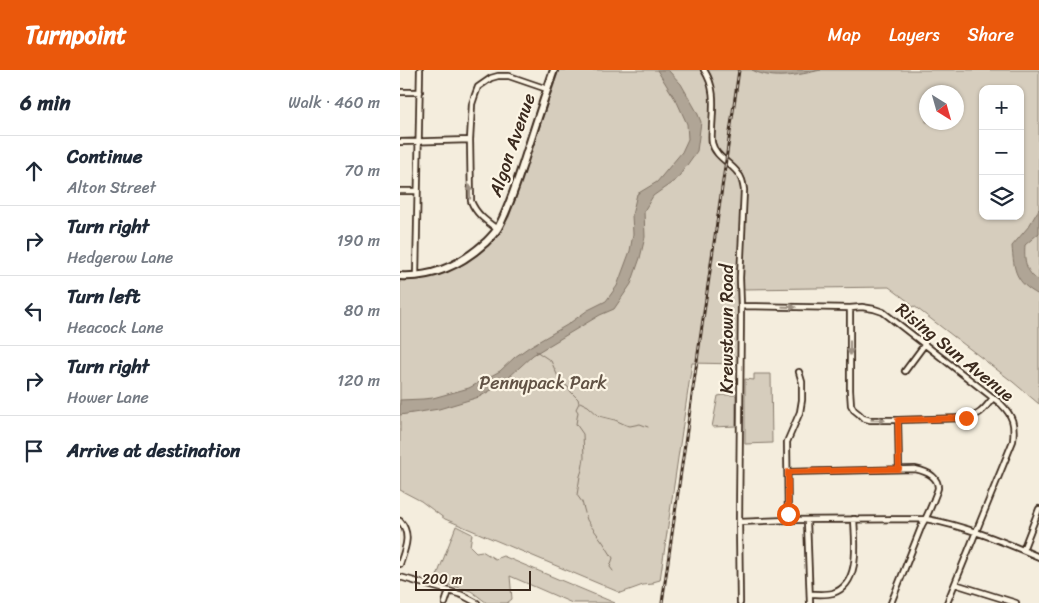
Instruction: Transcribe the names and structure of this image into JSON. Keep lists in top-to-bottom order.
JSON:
{
  "streets": {
    "street": ["Algon Avenue", "Krewstown Road", "Rising Sun Avenue"]
  },
  "crossings": [
    ["Krewstown Road", "Rising Sun Avenue"]
  ],
  "parks": ["Pennypack Park"],
  "scale_bar": "200 m",
  "north": "bottom right",
  "page": {
    "header": "Turnpoint",
    "nav": ["Map", "Layers", "Share"],
    "heading": ["6 min", "Walk · 460 m"],
    "map_buttons": ["+", "−"],
    "list": [
      ["Continue", "Alton Street", "70 m"],
      ["Turn right", "Hedgerow Lane", "190 m"],
      ["Turn left", "Heacock Lane", "80 m"],
      ["Turn right", "Hower Lane", "120 m"],
      "Arrive at destination"
    ],
    "scale": "200 m"
  }
}
